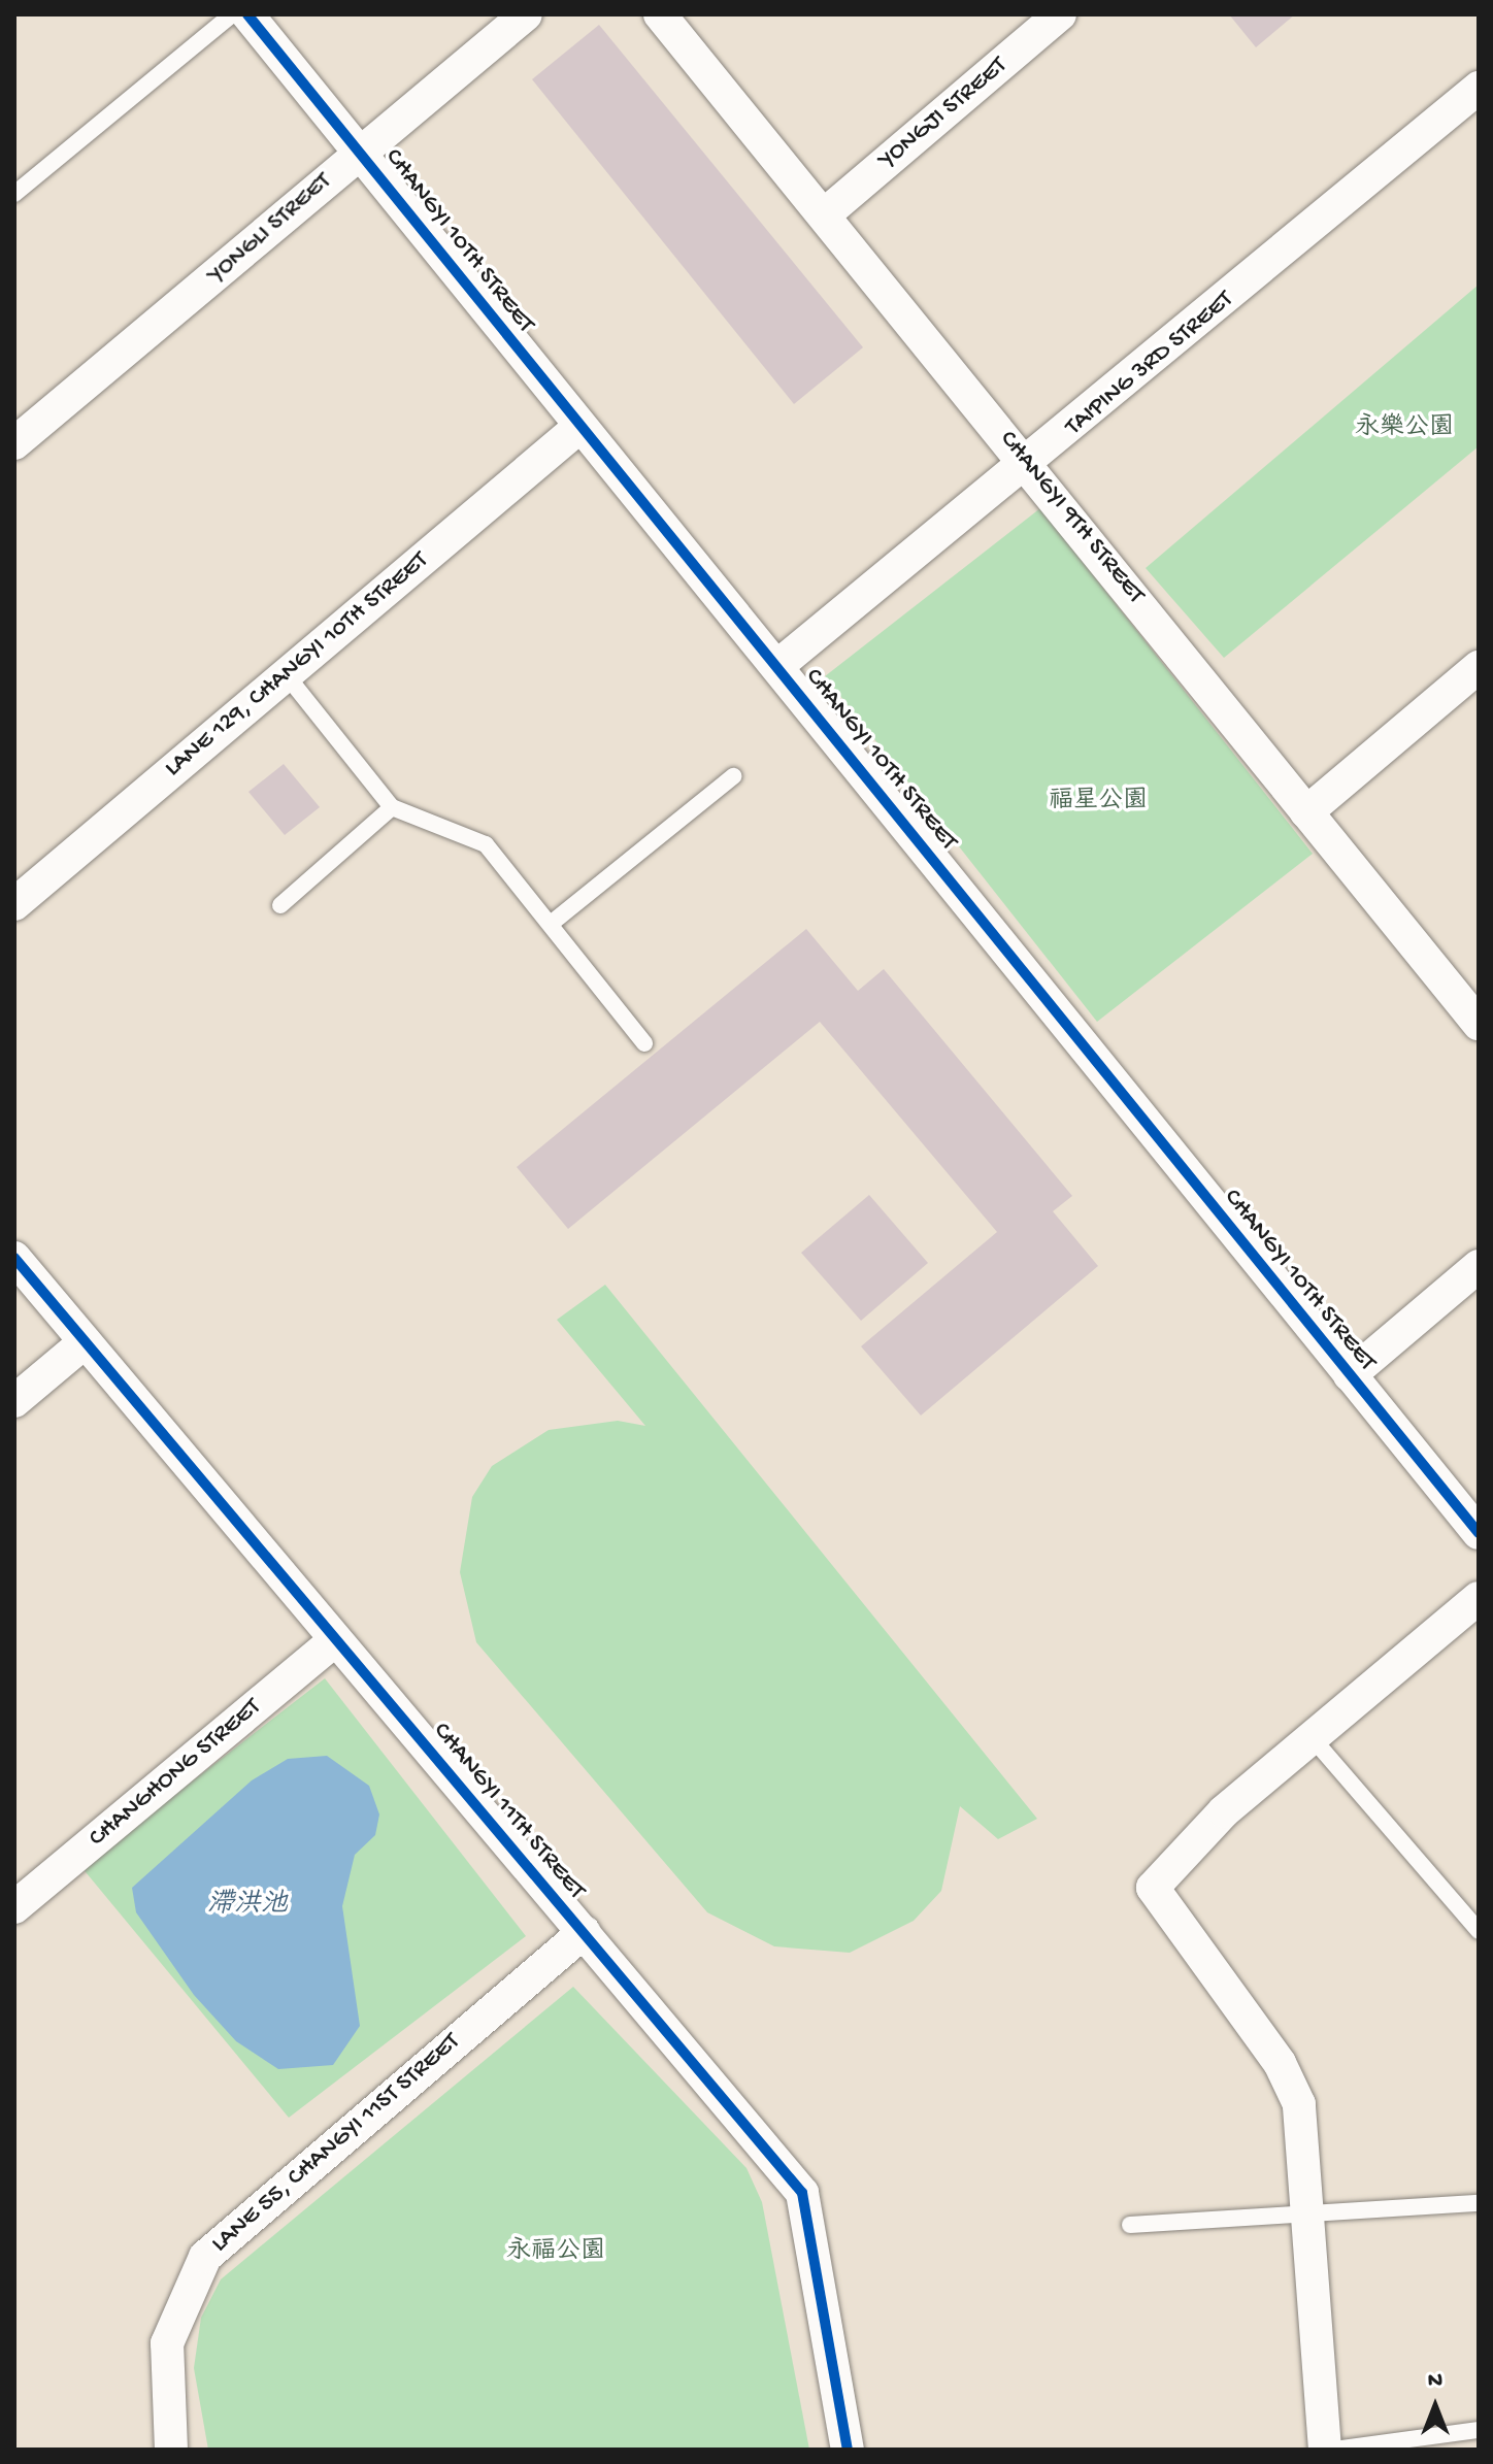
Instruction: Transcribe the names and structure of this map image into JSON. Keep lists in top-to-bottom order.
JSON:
{
  "streets": {
    "street": [
      "YONGJI STREET",
      "YONGLI STREET",
      "CHANGYI 10TH STREET",
      "TAIPING 3RD STREET",
      "CHANGYI 9TH STREET",
      "LANE 129, CHANGYI 10TH STREET",
      "CHANGHONG STREET",
      "CHANGYI 11TH STREET",
      "LANE 55, CHANGYI 11ST STREET"
    ]
  },
  "crossings": [
    ["YONGJI STREET", "CHANGYI 9TH STREET"],
    ["YONGLI STREET", "CHANGYI 10TH STREET"],
    ["CHANGYI 10TH STREET", "TAIPING 3RD STREET"],
    ["CHANGYI 10TH STREET", "LANE 129, CHANGYI 10TH STREET"],
    ["TAIPING 3RD STREET", "CHANGYI 9TH STREET"],
    ["CHANGHONG STREET", "CHANGYI 11TH STREET"],
    ["CHANGYI 11TH STREET", "LANE 55, CHANGYI 11ST STREET"]
  ],
  "water": ["滯洪池"],
  "parks": ["永樂公園", "福星公園", "永福公園"],
  "north": "top"
}
